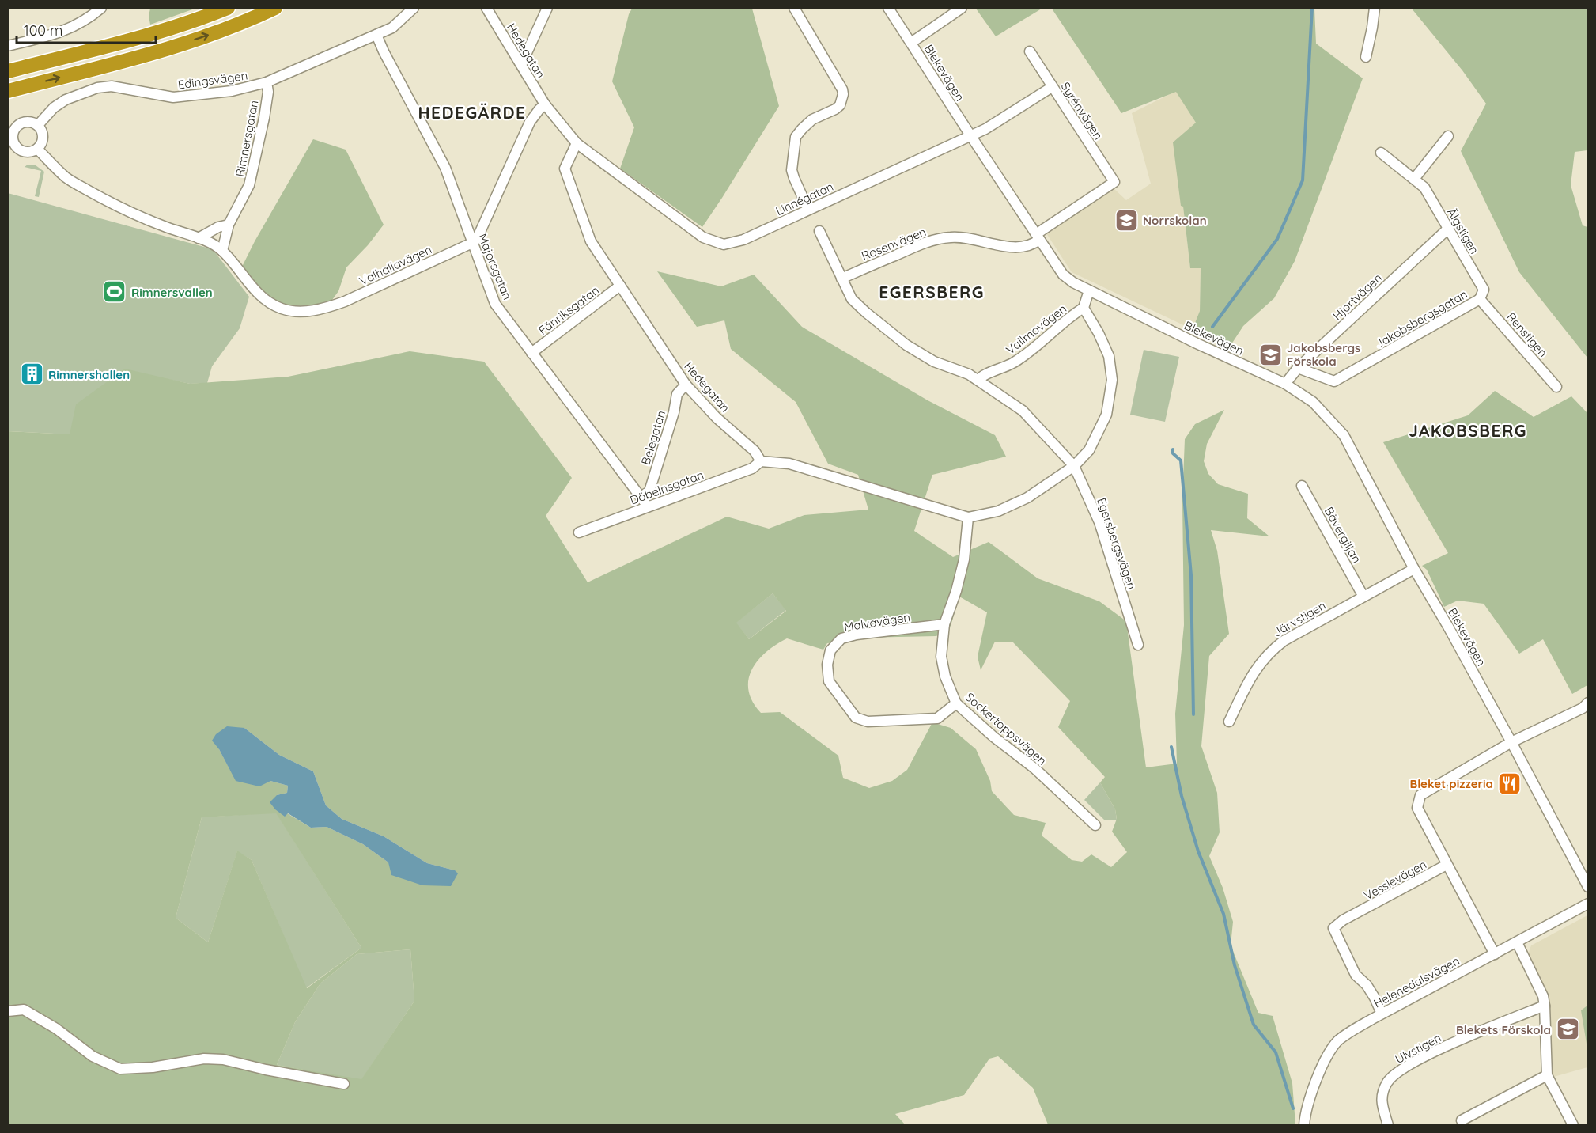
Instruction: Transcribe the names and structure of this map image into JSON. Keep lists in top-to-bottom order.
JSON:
{
  "streets": {
    "street": [
      "Hedegatan",
      "Blekevägen",
      "Edingsvägen",
      "Syrénvägen",
      "Rimnersgatan",
      "Linnégatan",
      "Älgstigen",
      "Rosenvägen",
      "Valhallavägen",
      "Majorsgatan",
      "Hjortvägen",
      "Fänriksgatan",
      "Jakobsbergsgatan",
      "Vallmovägen",
      "Renstigen",
      "Belegatan",
      "Döbelnsgatan",
      "Bävergiljan",
      "Egersbergsvägen",
      "Järvstigen",
      "Malvavägen",
      "Sockertoppsvägen",
      "Vesslevägen",
      "Helenedalsvägen",
      "Ulvstigen"
    ]
  },
  "crossings": [
    ["Hedegatan", "Linnégatan"],
    ["Hedegatan", "Fänriksgatan"],
    ["Hedegatan", "Belegatan"],
    ["Hedegatan", "Döbelnsgatan"],
    ["Blekevägen", "Linnégatan"],
    ["Blekevägen", "Rosenvägen"],
    ["Blekevägen", "Hjortvägen"],
    ["Blekevägen", "Järvstigen"],
    ["Blekevägen", "Vesslevägen"],
    ["Edingsvägen", "Rimnersgatan"],
    ["Edingsvägen", "Valhallavägen"],
    ["Edingsvägen", "Majorsgatan"],
    ["Syrénvägen", "Linnégatan"],
    ["Syrénvägen", "Rosenvägen"],
    ["Rimnersgatan", "Valhallavägen"],
    ["Älgstigen", "Hjortvägen"],
    ["Älgstigen", "Jakobsbergsgatan"],
    ["Älgstigen", "Renstigen"],
    ["Rosenvägen", "Egersbergsvägen"],
    ["Valhallavägen", "Majorsgatan"],
    ["Majorsgatan", "Fänriksgatan"],
    ["Majorsgatan", "Belegatan"],
    ["Majorsgatan", "Döbelnsgatan"],
    ["Hjortvägen", "Jakobsbergsgatan"],
    ["Jakobsbergsgatan", "Renstigen"],
    ["Vallmovägen", "Egersbergsvägen"],
    ["Bävergiljan", "Järvstigen"],
    ["Malvavägen", "Sockertoppsvägen"],
    ["Vesslevägen", "Helenedalsvägen"]
  ],
  "districts": ["HEDEGÄRDE", "EGERSBERG", "JAKOBSBERG"],
  "places": {
    "school or university": ["Norrskolan", "Jakobsbergs Förskola", "Blekets Förskola"],
    "sports": ["Rimnersvallen"],
    "building": ["Rimnershallen"],
    "restaurant": ["Bleket pizzeria"]
  },
  "scale_bar": "100 m"
}
